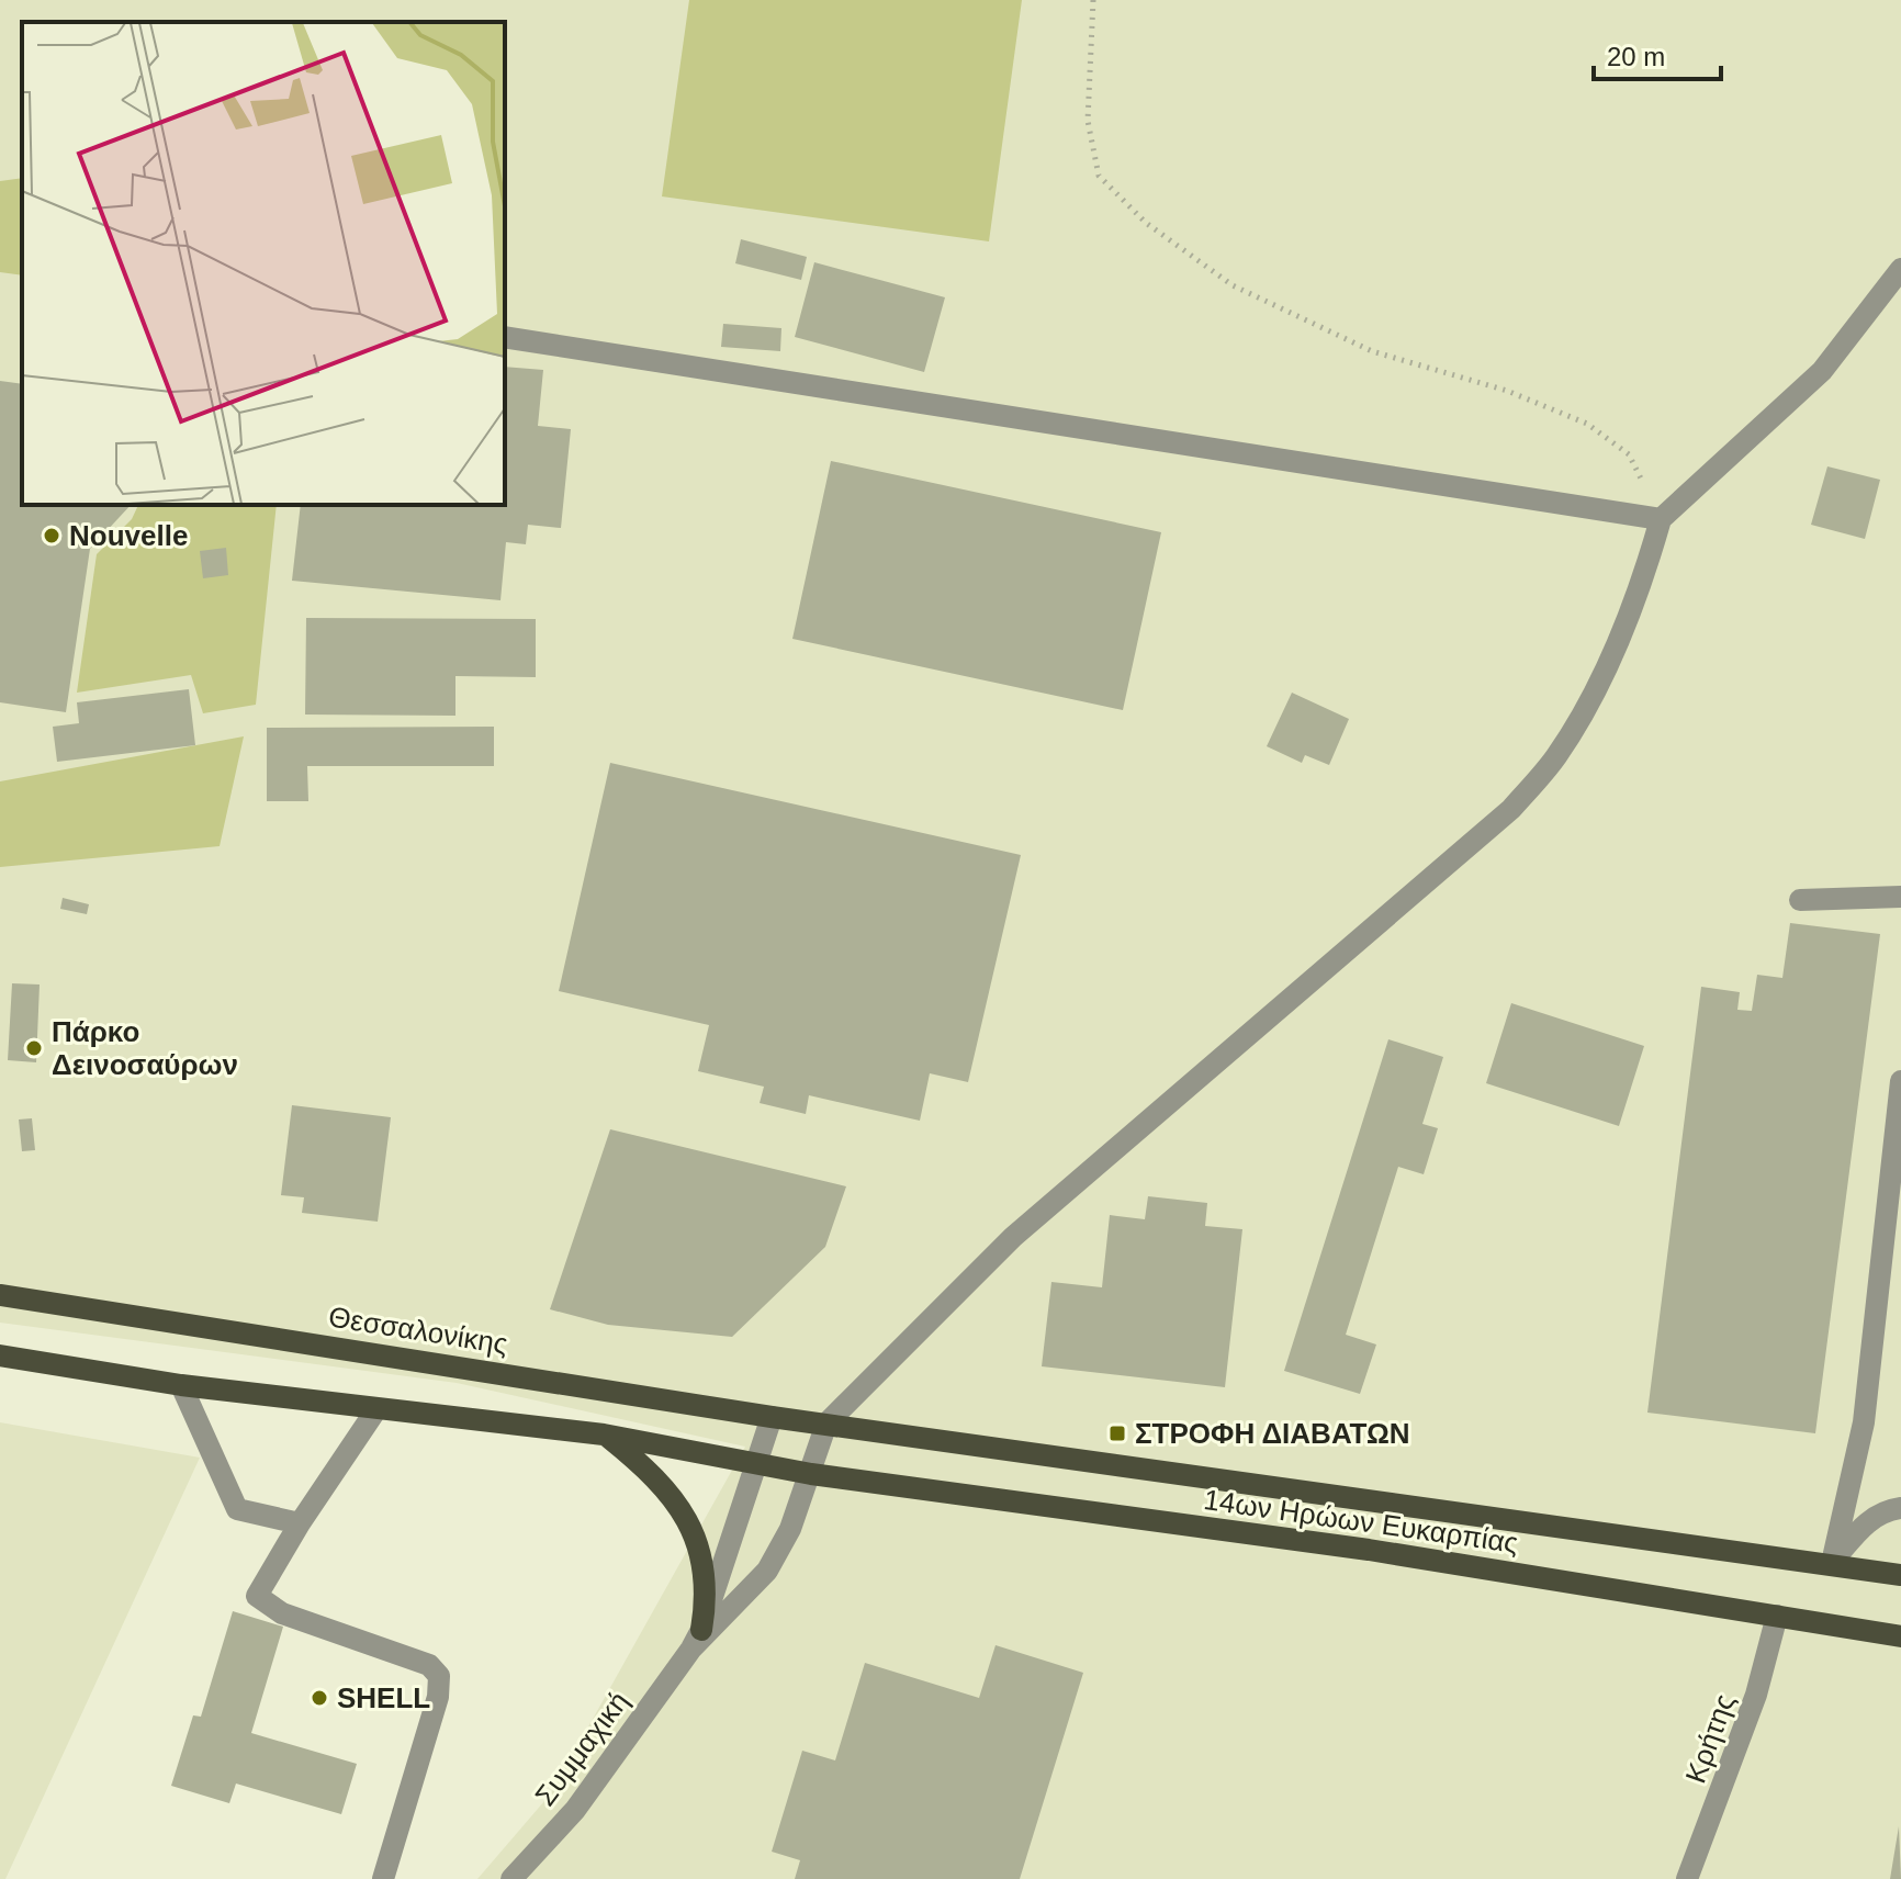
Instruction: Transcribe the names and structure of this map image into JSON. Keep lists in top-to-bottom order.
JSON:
{
  "streets": {
    "main road": ["Θεσσαλονίκης", "14ων Ηρώων Ευκαρπίας"],
    "street": ["Κρήτης", "Συμμαχική"]
  },
  "crossings": [
    ["Θεσσαλονίκης", "14ων Ηρώων Ευκαρπίας"],
    ["Θεσσαλονίκης", "Συμμαχική"],
    ["14ων Ηρώων Ευκαρπίας", "Κρήτης"],
    ["14ων Ηρώων Ευκαρπίας", "Συμμαχική"]
  ],
  "places": {
    "other": ["Nouvelle", "Πάρκο Δεινοσαύρων", "SHELL"],
    "transit": ["ΣΤΡΟΦΗ ΔΙΑΒΑΤΩΝ"]
  },
  "scale_bar": "20 m"
}
